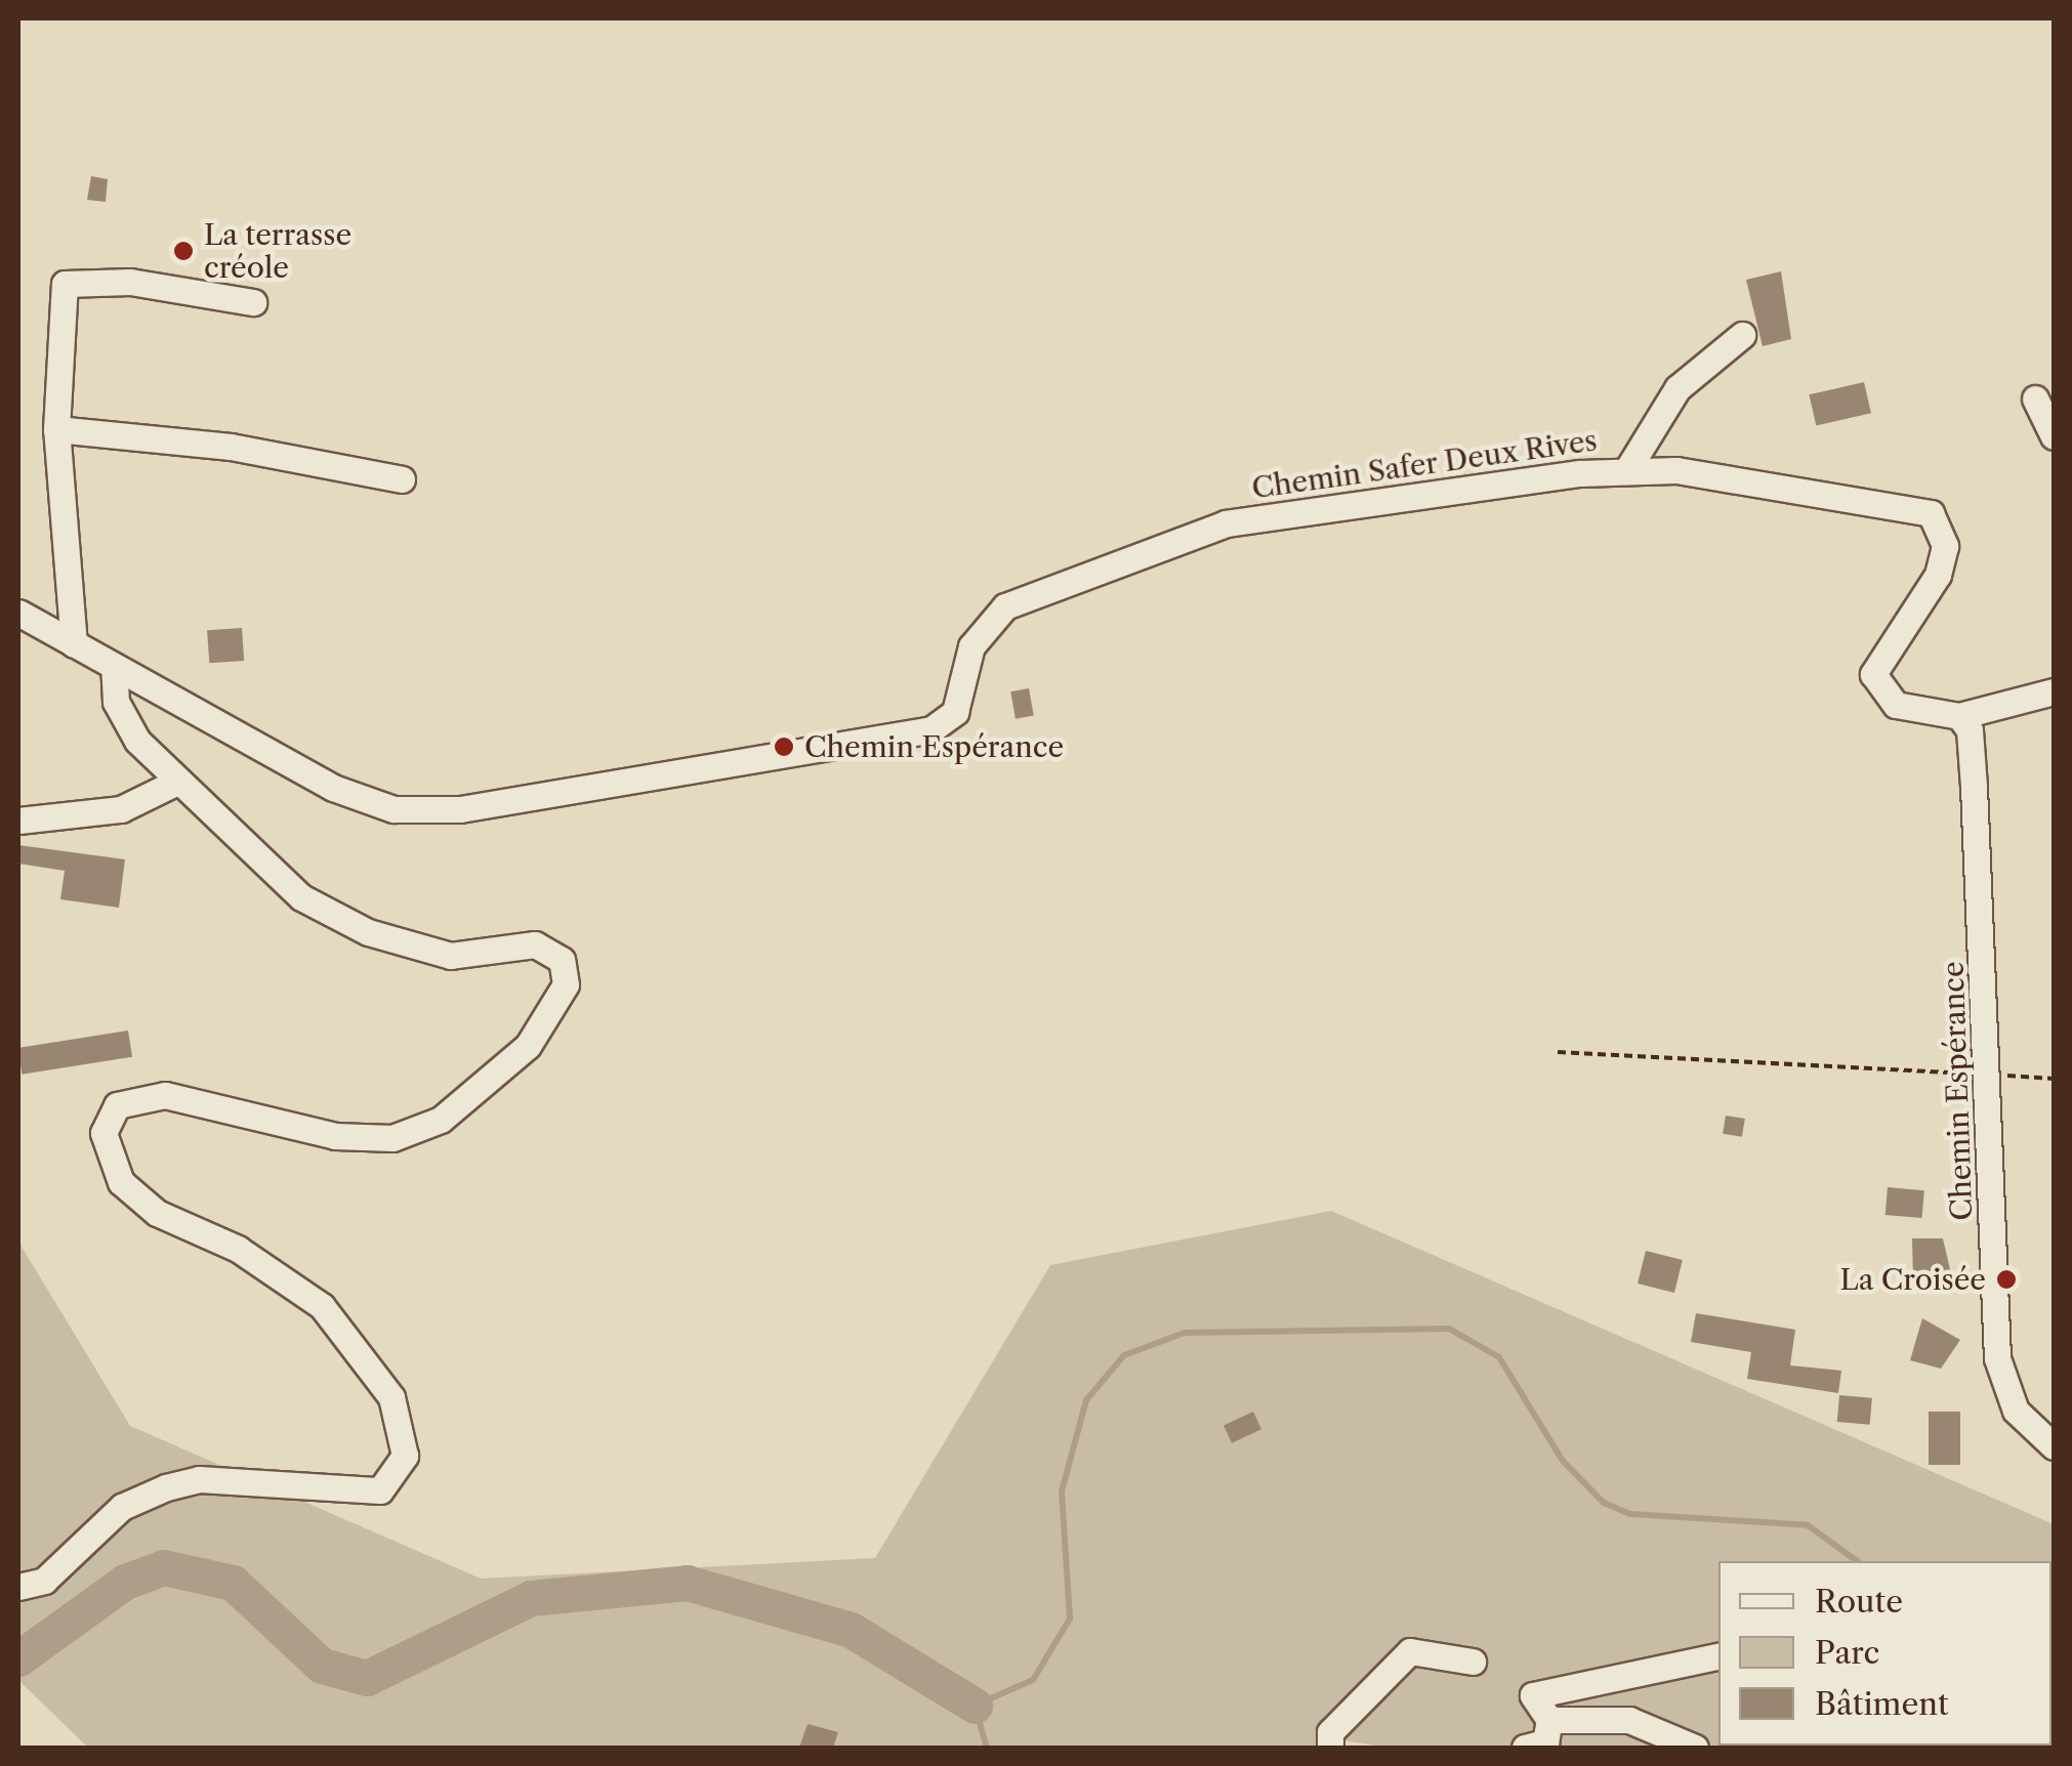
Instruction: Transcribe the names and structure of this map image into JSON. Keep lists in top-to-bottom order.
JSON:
{
  "streets": {
    "street": ["Chemin Safer Deux Rives", "Chemin Espérance"]
  },
  "crossings": [
    ["Chemin Safer Deux Rives", "Chemin Espérance"]
  ],
  "places": ["La terrasse créole", "Chemin Espérance", "La Croisée"],
  "legend": ["Route", "Parc", "Bâtiment"]
}
